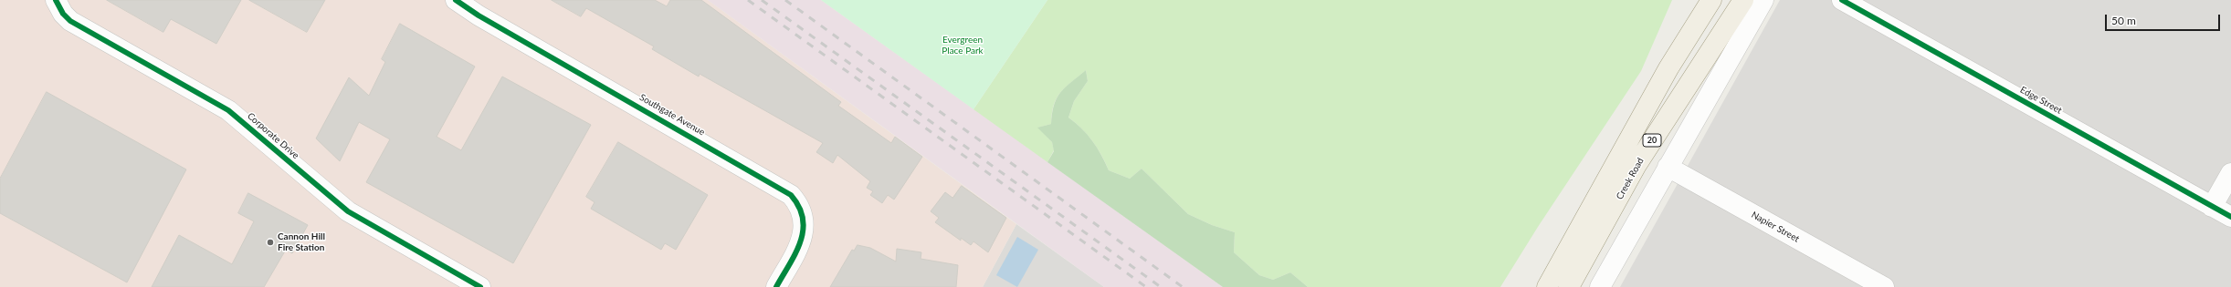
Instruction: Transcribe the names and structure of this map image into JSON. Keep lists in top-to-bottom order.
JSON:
{
  "streets": {
    "main road": ["20", "Creek Road"],
    "street": [
      "Edge Street",
      "Southgate Avenue",
      "Corporate Drive",
      "Napier Street"
    ]
  },
  "parks": ["Evergreen Place Park"],
  "places": ["Cannon Hill Fire Station"],
  "scale_bar": "50 m"
}
